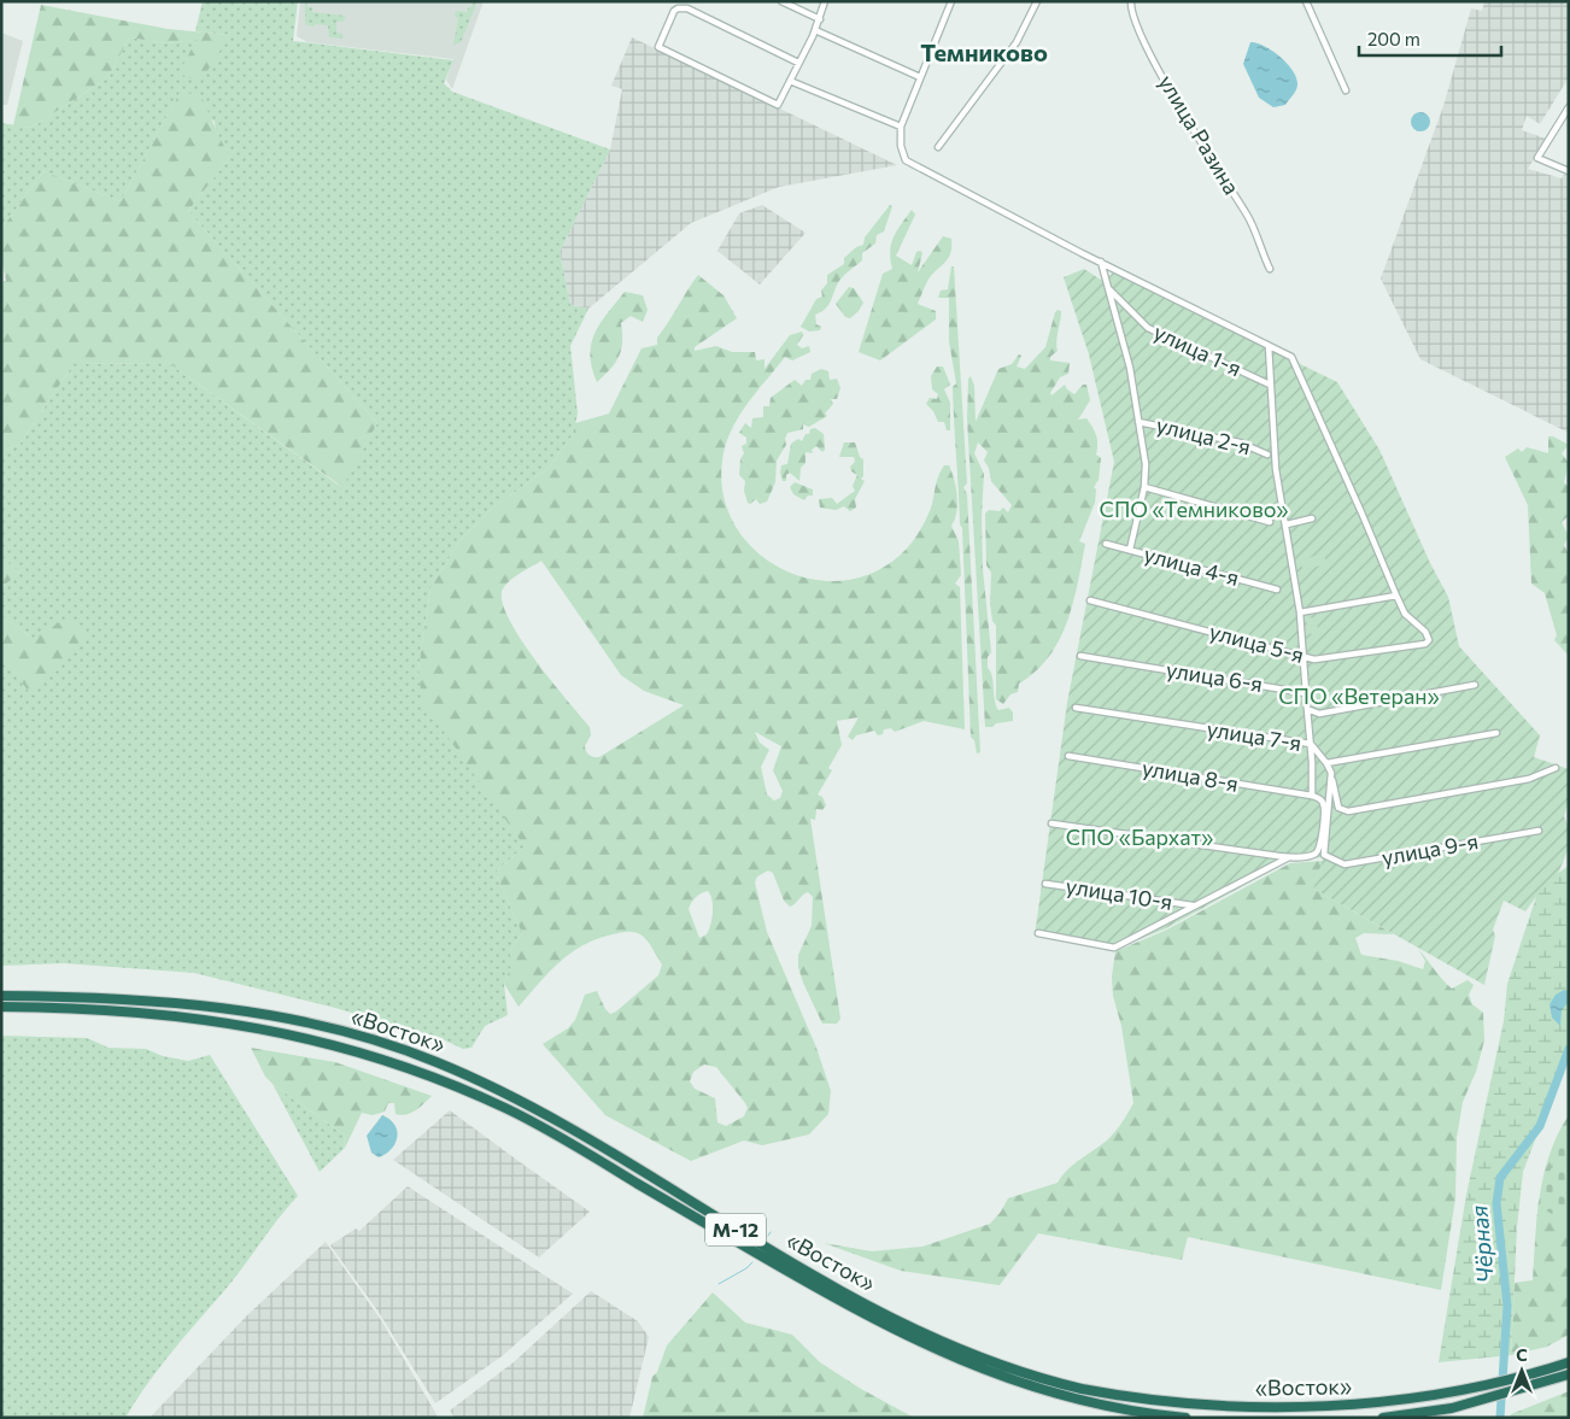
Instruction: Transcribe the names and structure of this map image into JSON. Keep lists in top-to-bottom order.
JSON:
{
  "streets": {
    "highway": ["«Восток»", "М-12"],
    "street": [
      "улица Разина",
      "улица 1-я",
      "улица 2-я",
      "улица 4-я",
      "улица 5-я",
      "улица 6-я",
      "улица 7-я",
      "улица 8-я",
      "улица 9-я",
      "улица 10-я"
    ]
  },
  "districts": ["Темниково"],
  "water": ["Чёрная"],
  "parks": ["СПО «Темниково»", "СПО «Ветеран»", "СПО «Бархат»"],
  "scale_bar": "200 m",
  "north": "top"
}
